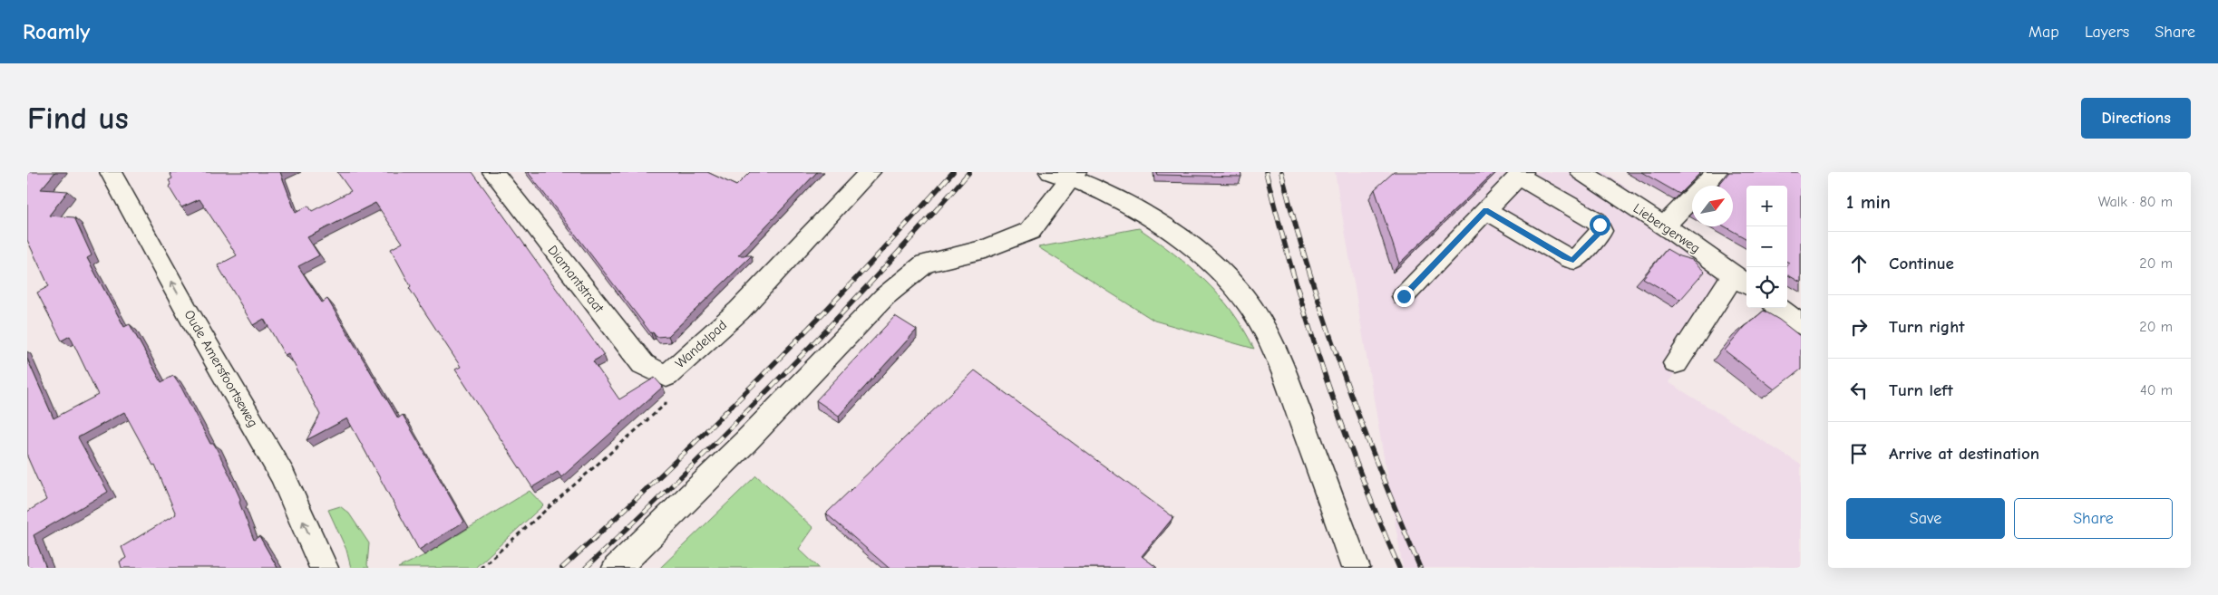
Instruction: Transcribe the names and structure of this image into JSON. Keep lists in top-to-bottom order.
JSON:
{
  "streets": {
    "street": [
      "Liebergerweg",
      "Diamantstraat",
      "Wandelpad",
      "Oude Amersfoortseweg"
    ]
  },
  "crossings": [
    ["Diamantstraat", "Wandelpad"]
  ],
  "one_way": ["Oude Amersfoortseweg"],
  "north": "top right",
  "page": {
    "header": "Roamly",
    "nav": ["Map", "Layers", "Share"],
    "buttons": [
      "Directions",
      ["Save", "Share"]
    ],
    "title": "Find us",
    "heading": ["1 min", "Walk · 80 m"],
    "map_buttons": ["+", "−"],
    "list": [
      ["Continue", "20 m"],
      ["Turn right", "20 m"],
      ["Turn left", "40 m"],
      "Arrive at destination"
    ]
  }
}
